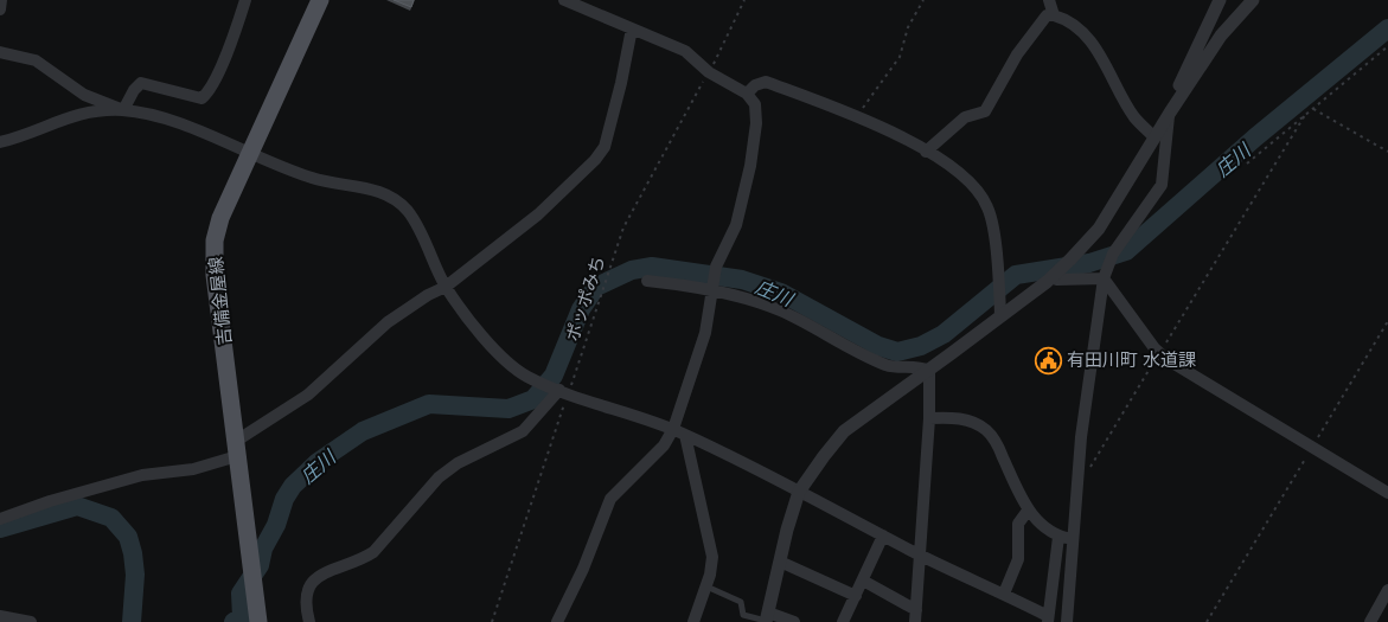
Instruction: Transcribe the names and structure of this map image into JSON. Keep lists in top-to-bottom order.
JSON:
{
  "streets": {
    "main road": ["吉備金屋線"],
    "path": ["ポッポみち"]
  },
  "water": ["庄川"],
  "places": {
    "public building": ["有田川町 水道課"]
  }
}
